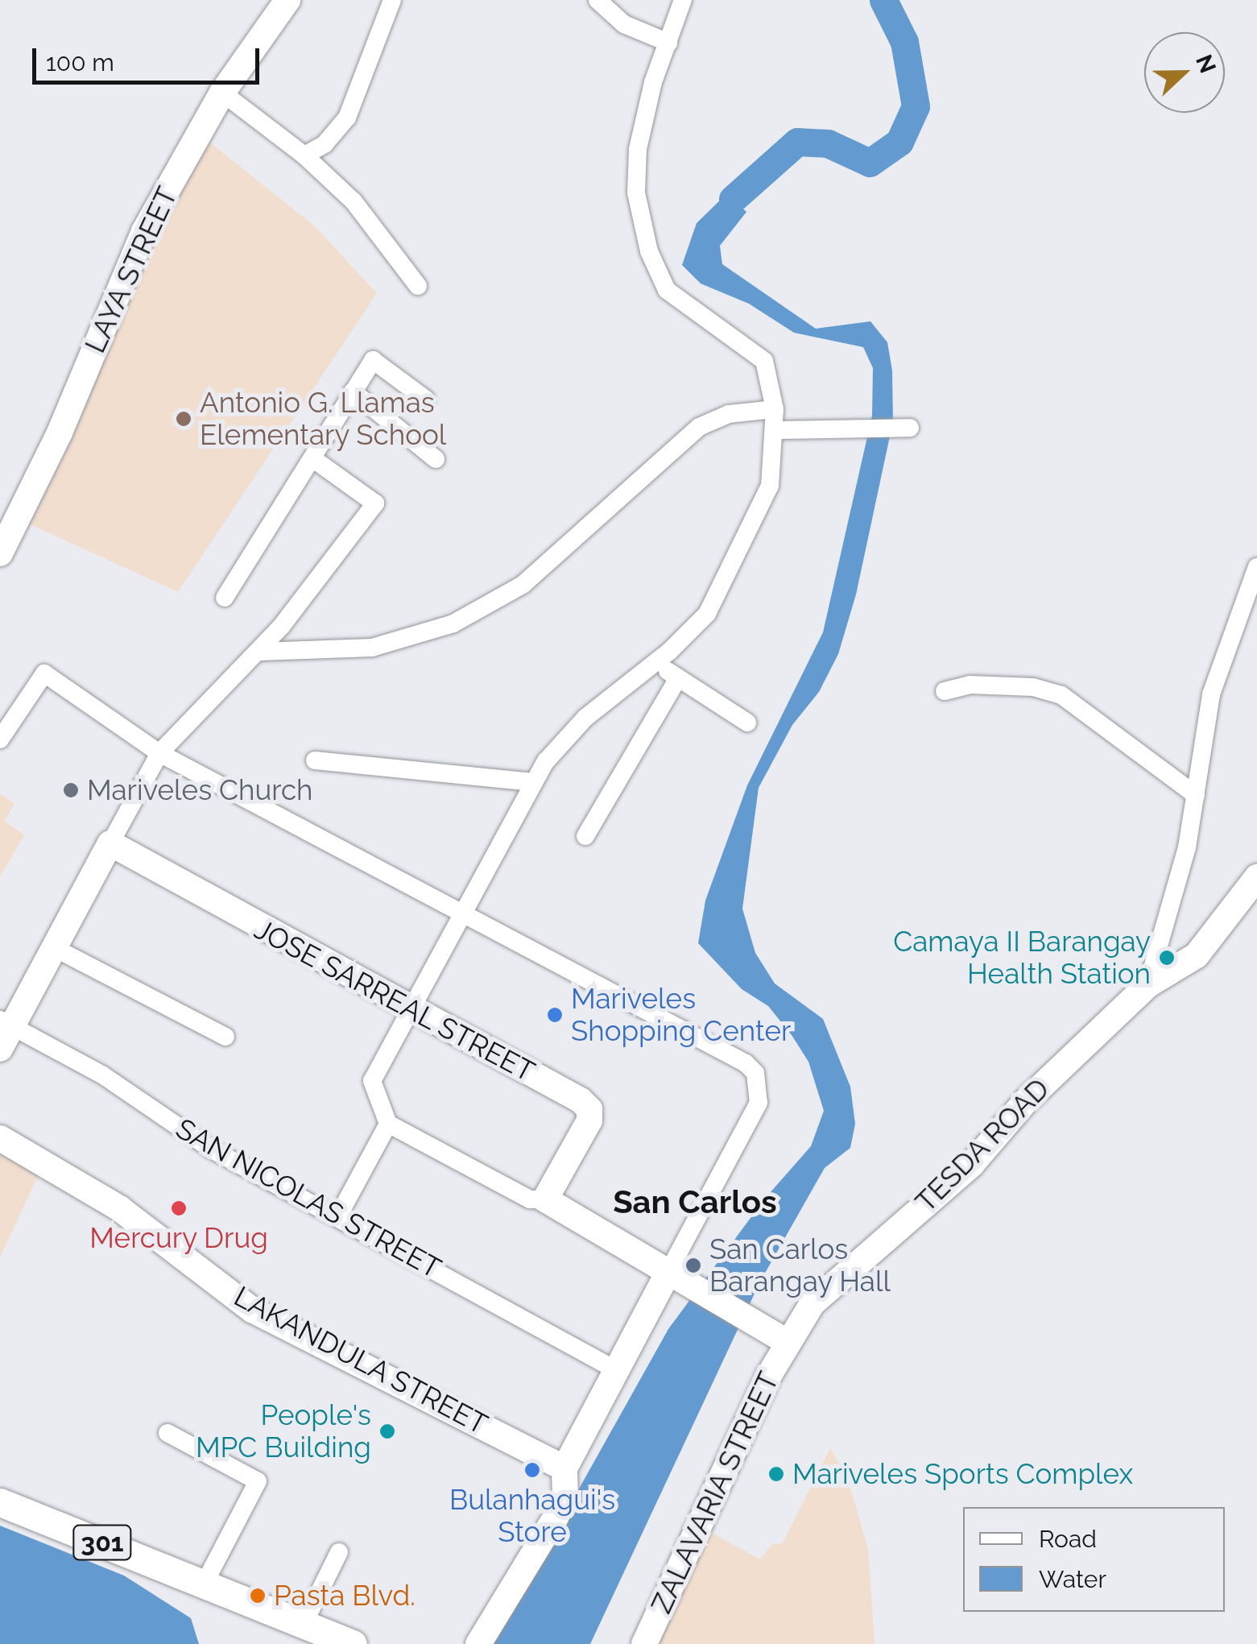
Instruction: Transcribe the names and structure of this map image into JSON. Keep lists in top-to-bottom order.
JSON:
{
  "streets": {
    "main road": ["301"],
    "street": [
      "LAYA STREET",
      "JOSE SARREAL STREET",
      "TESDA ROAD",
      "SAN NICOLAS STREET",
      "LAKANDULA STREET",
      "ZALAVARIA STREET"
    ]
  },
  "crossings": [
    ["TESDA ROAD", "ZALAVARIA STREET"]
  ],
  "districts": ["San Carlos"],
  "places": [
    "Antonio G. Llamas Elementary School",
    "Mariveles Church",
    "Camaya II Barangay Health Station",
    "Mariveles Shopping Center",
    "Mercury Drug",
    "San Carlos Barangay Hall",
    "People's MPC Building",
    "Bulanhagui's Store",
    "Mariveles Sports Complex",
    "Pasta Blvd."
  ],
  "legend": ["Road", "Water"],
  "scale_bar": "100 m",
  "north": "right"
}
